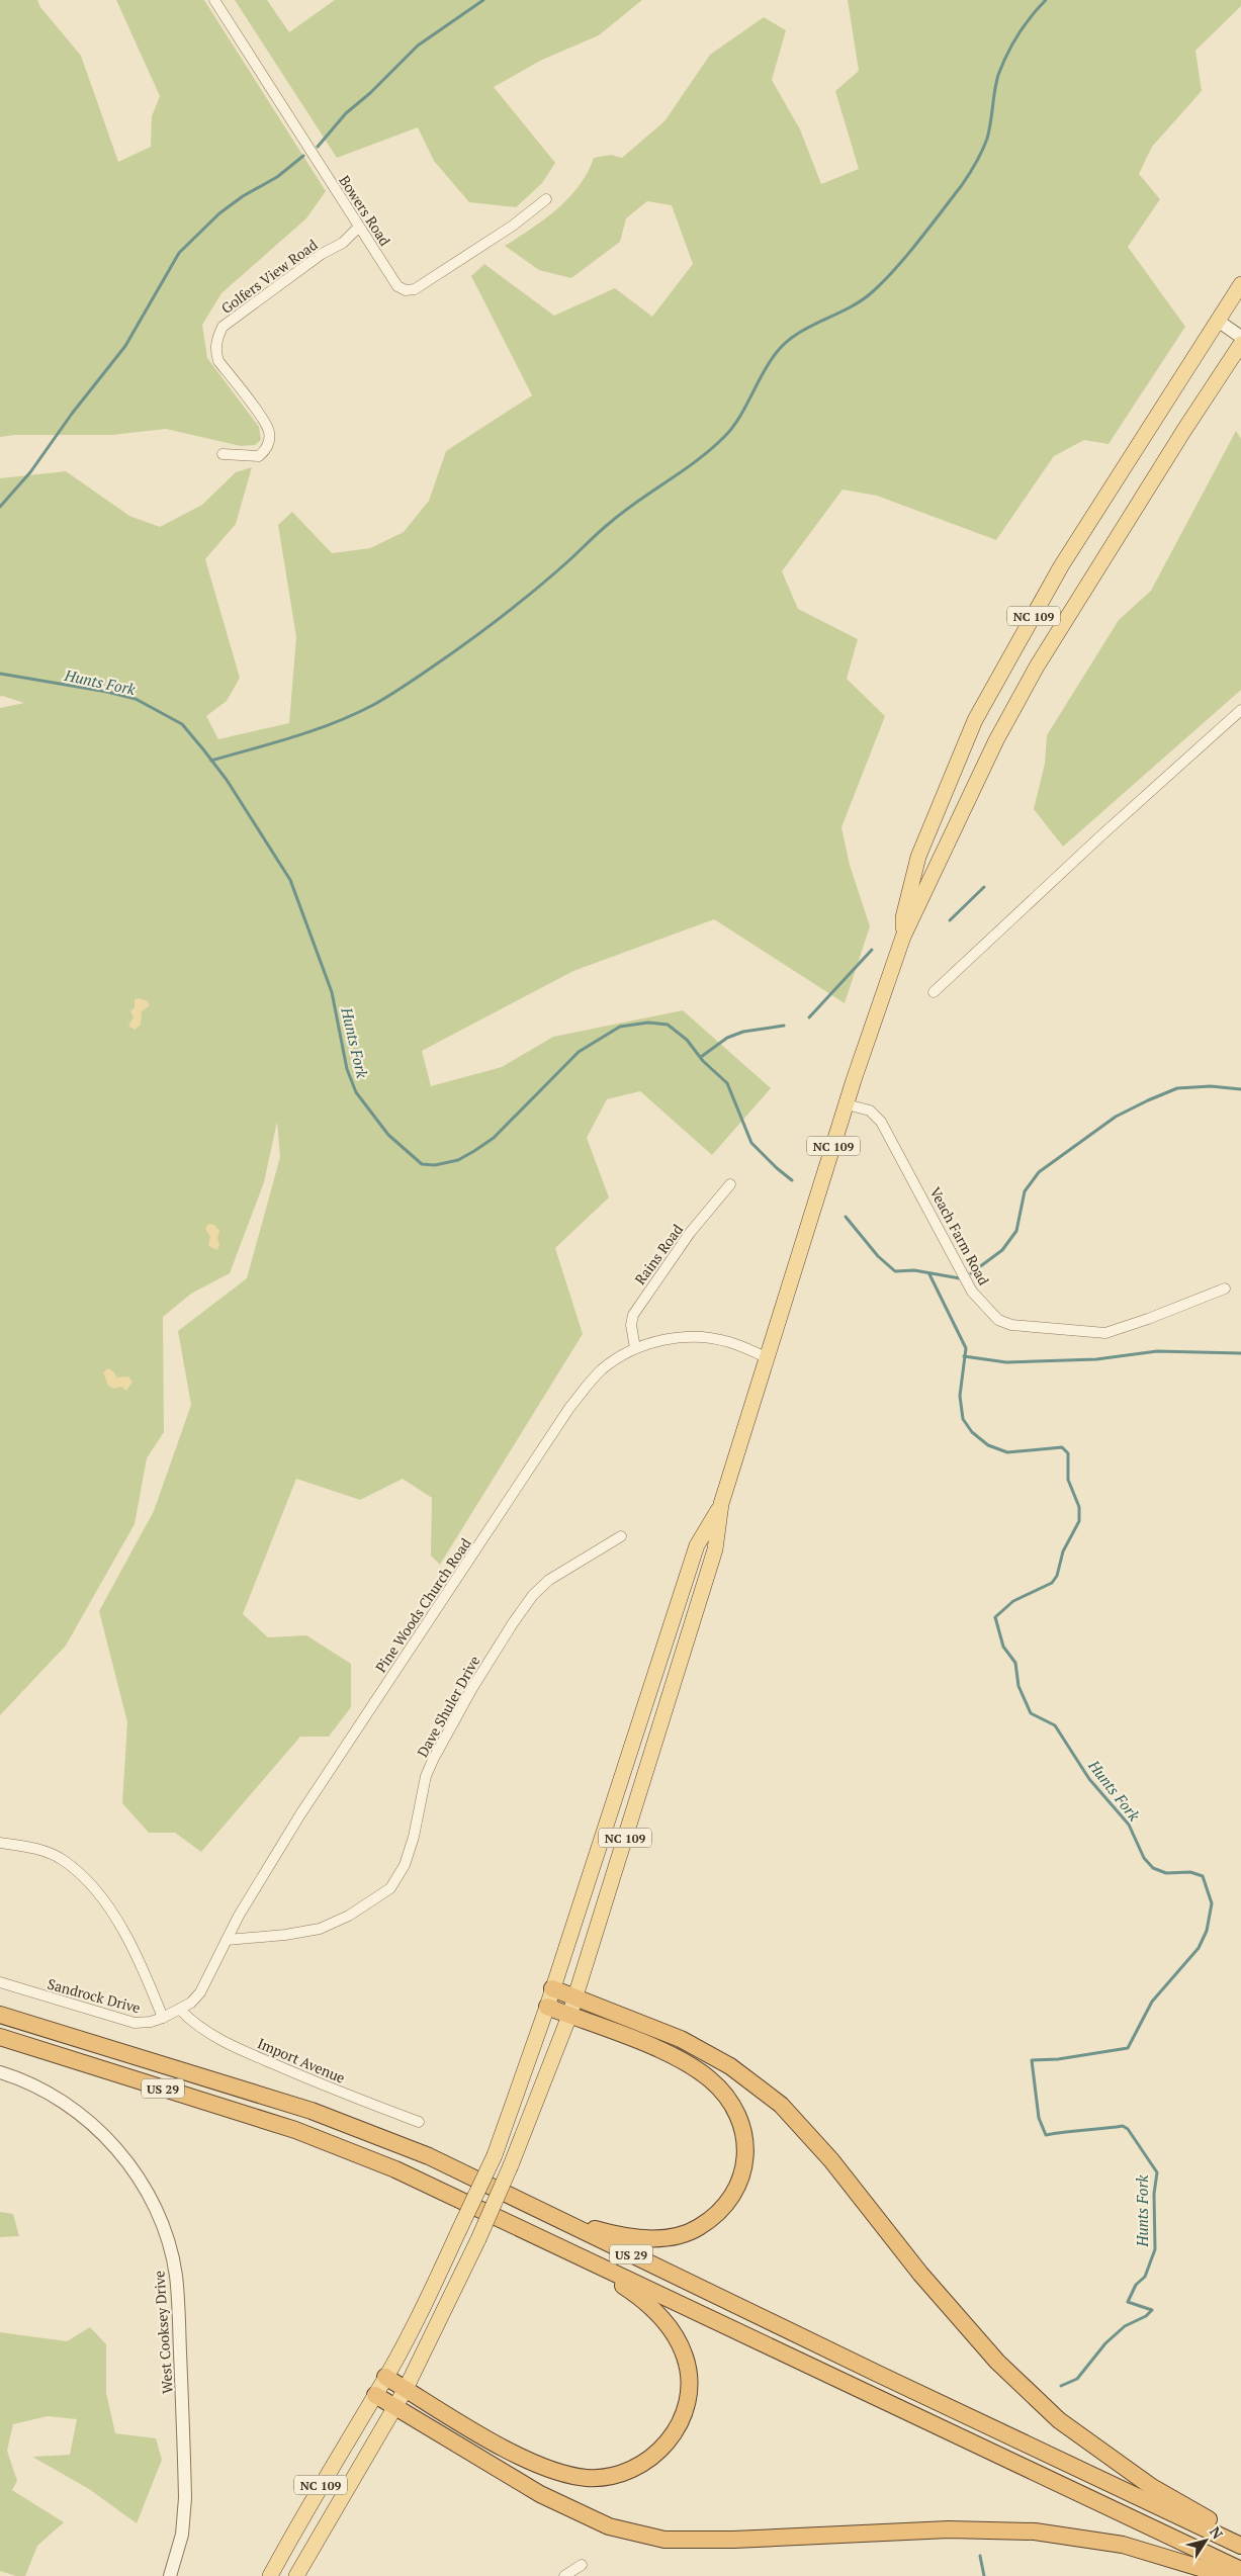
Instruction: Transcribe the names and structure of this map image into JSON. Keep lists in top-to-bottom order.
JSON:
{
  "streets": {
    "highway": ["US 29"],
    "main road": ["NC 109"],
    "street": [
      "Bowers Road",
      "Golfers View Road",
      "Veach Farm Road",
      "Rains Road",
      "Pine Woods Church Road",
      "Dave Shuler Drive",
      "Sandrock Drive",
      "Import Avenue",
      "West Cooksey Drive"
    ]
  },
  "crossings": [
    ["Bowers Road", "Golfers View Road"],
    ["NC 109", "Veach Farm Road"],
    ["NC 109", "Pine Woods Church Road"],
    ["Rains Road", "Pine Woods Church Road"],
    ["Pine Woods Church Road", "Dave Shuler Drive"],
    ["Pine Woods Church Road", "Sandrock Drive"],
    ["Pine Woods Church Road", "Import Avenue"],
    ["Sandrock Drive", "Import Avenue"]
  ],
  "water": ["Hunts Fork"],
  "north": "top right"
}
